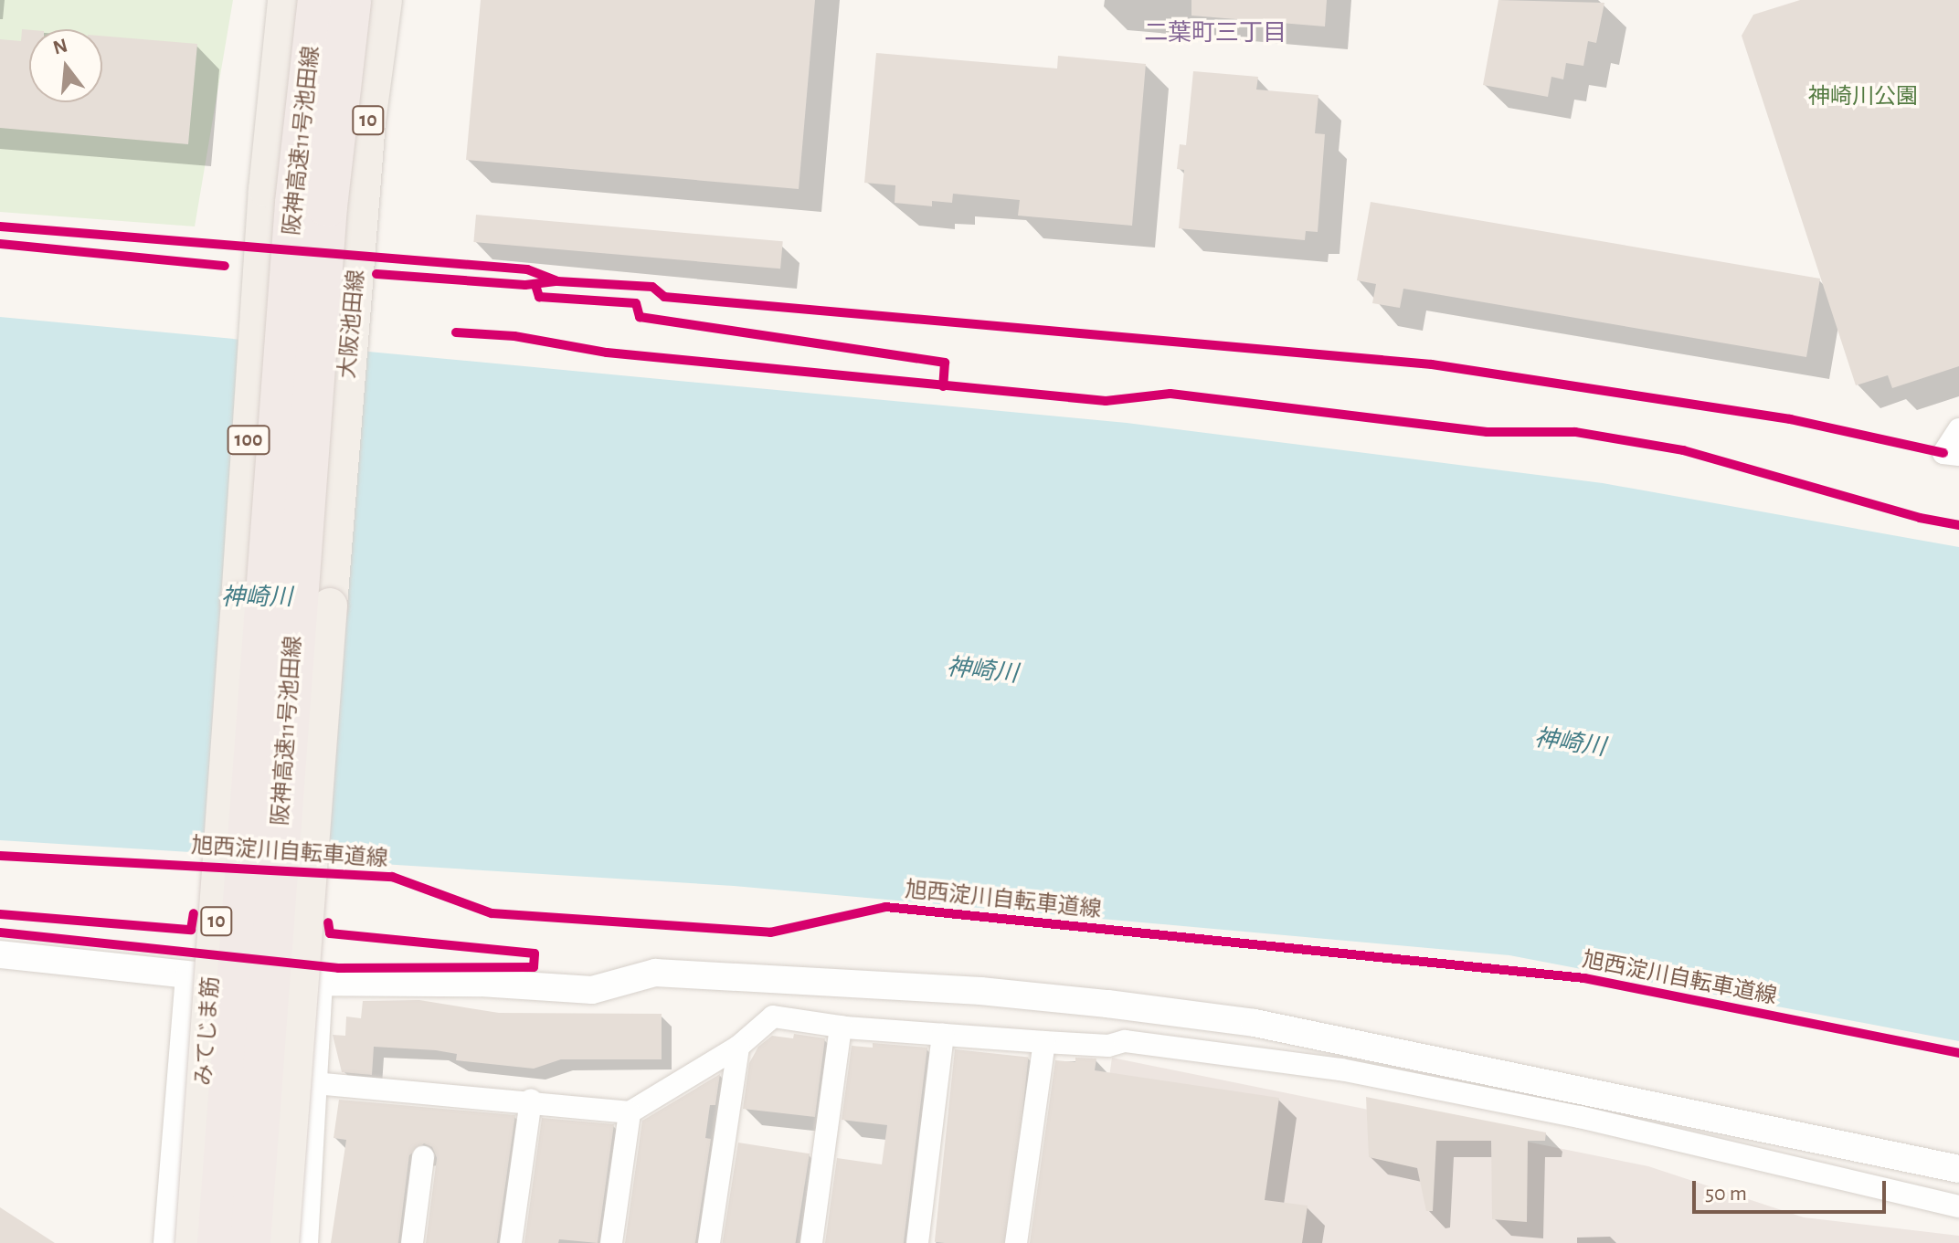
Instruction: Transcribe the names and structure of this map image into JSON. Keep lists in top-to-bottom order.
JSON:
{
  "streets": {
    "highway": ["阪神高速11号池田線"],
    "main road": [
      "10",
      "大阪池田線",
      "100",
      "みてじま筋"
    ],
    "cycle path": ["旭西淀川自転車道線"]
  },
  "crossings": [
    ["100", "みてじま筋"]
  ],
  "districts": ["二葉町三丁目"],
  "water": ["神崎川"],
  "parks": ["神崎川公園"],
  "scale_bar": "50 m",
  "north": "top"
}
